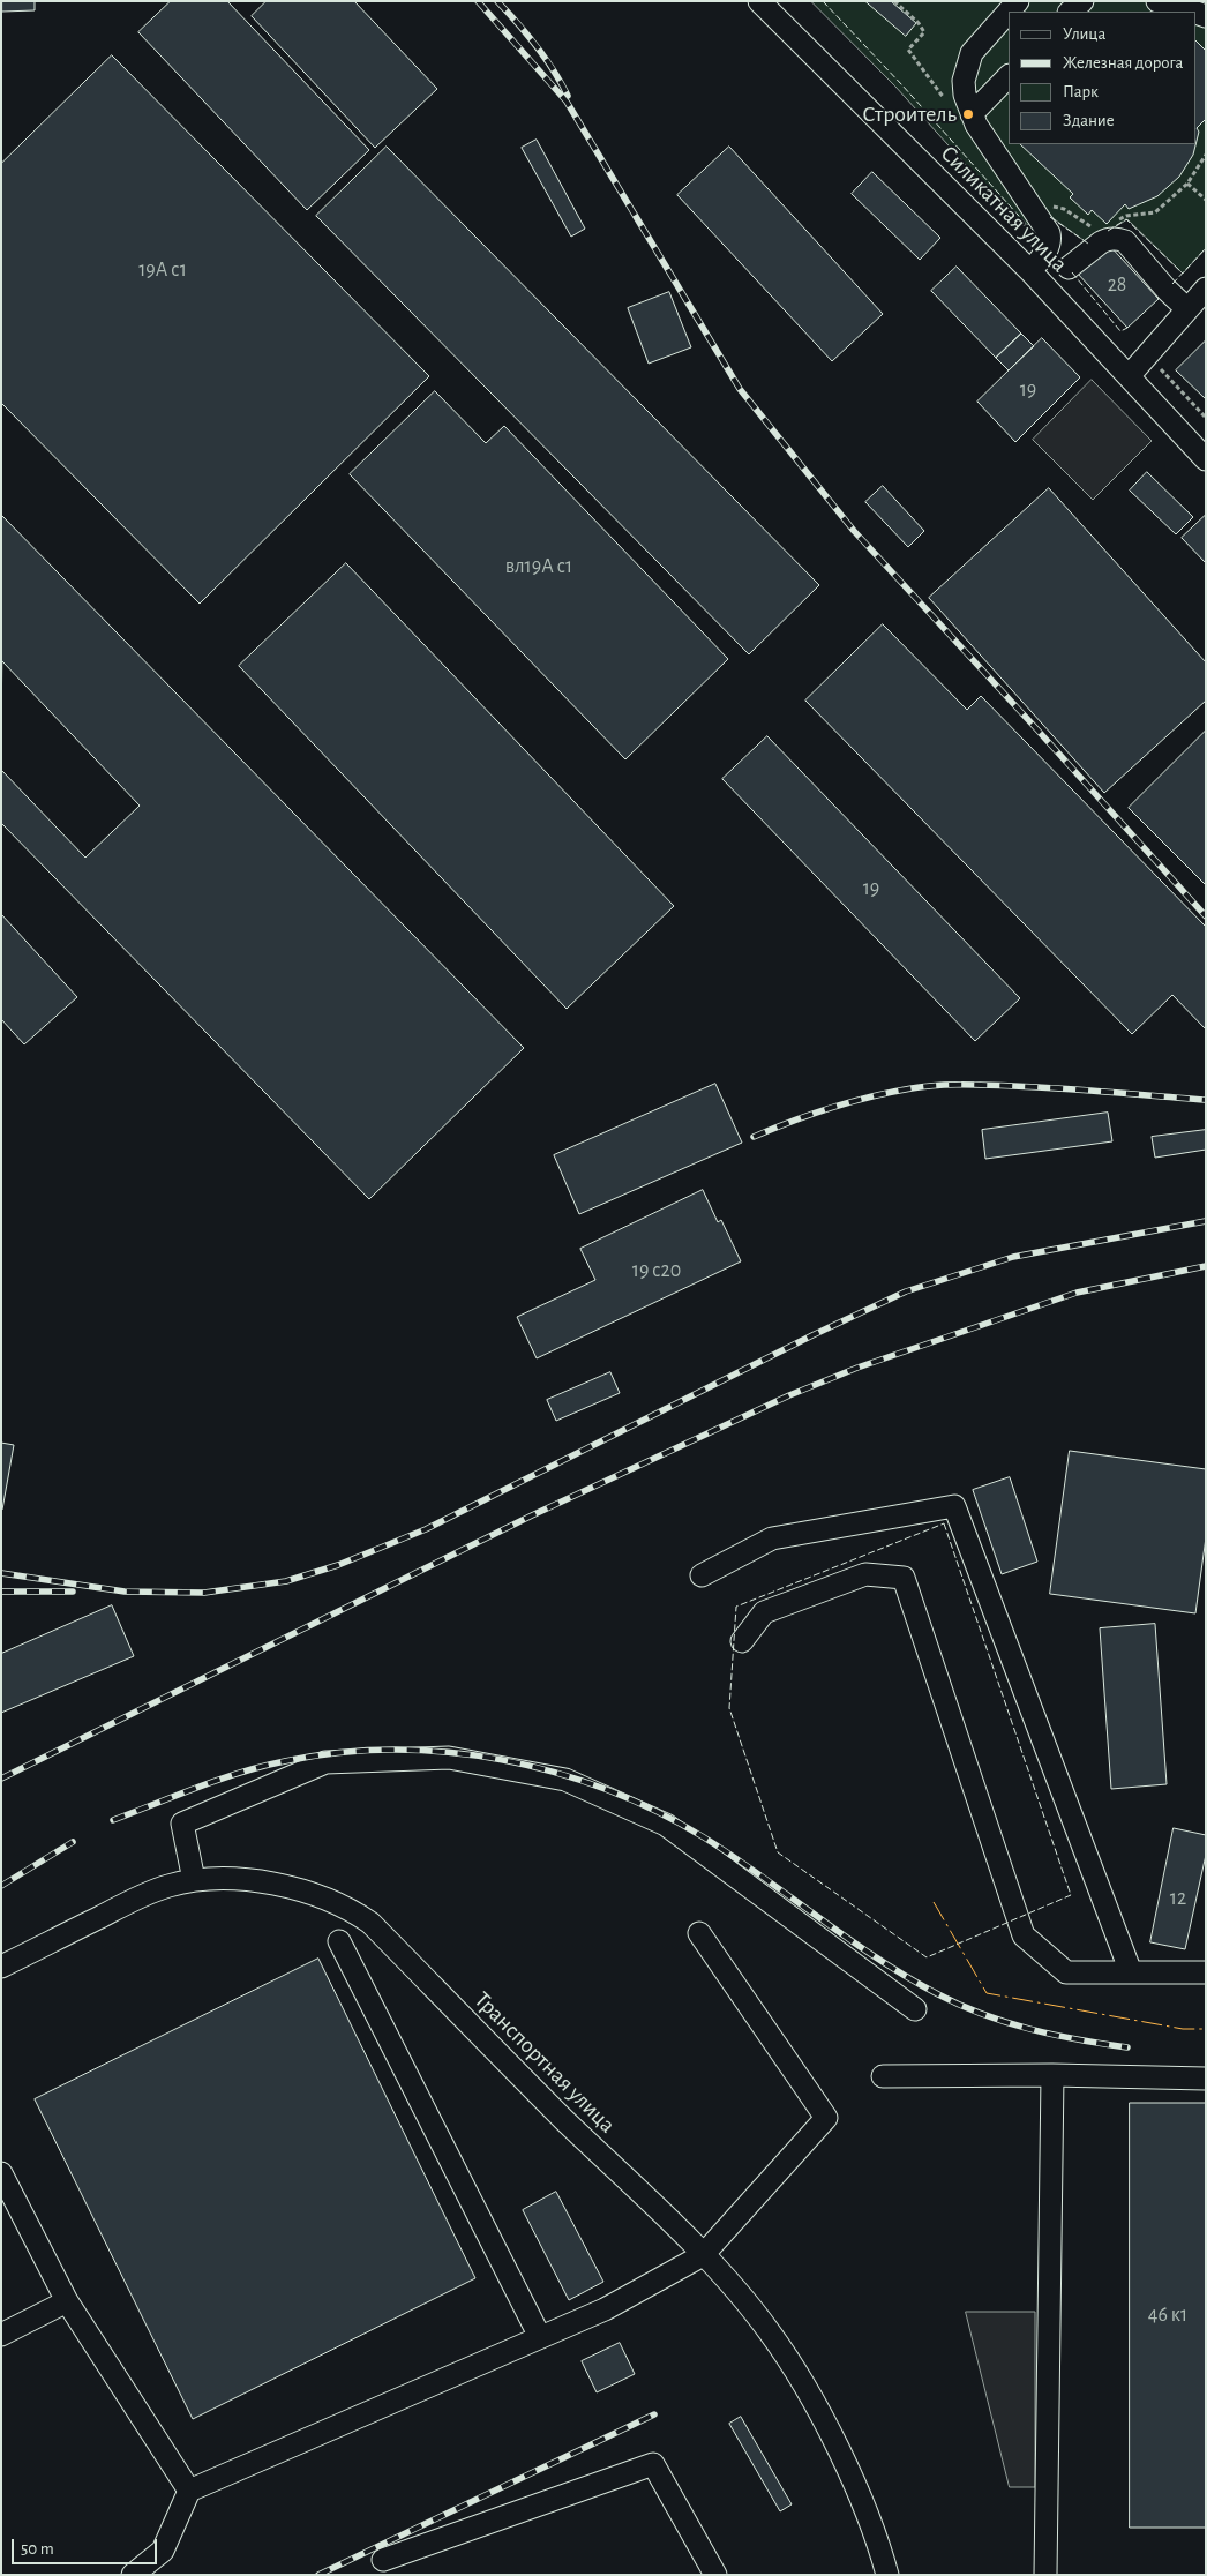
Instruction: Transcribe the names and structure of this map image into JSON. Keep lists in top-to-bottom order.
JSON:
{
  "streets": {
    "street": ["Силикатная улица", "Транспортная улица"]
  },
  "places": ["Строитель"],
  "house_numbers": [
    "19А с1",
    "28",
    "19",
    "вл19А с1",
    "19",
    "19 с20",
    "12",
    "46 к1"
  ],
  "legend": [
    "Улица",
    "Железная дорога",
    "Парк",
    "Здание"
  ],
  "scale_bar": "50 m"
}
